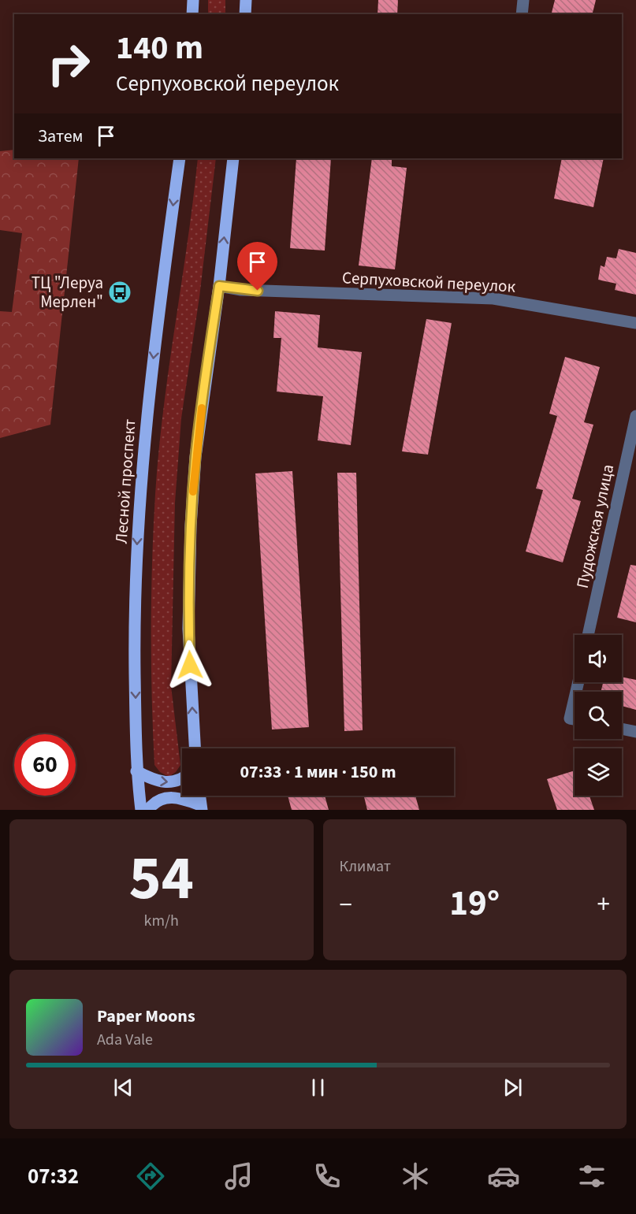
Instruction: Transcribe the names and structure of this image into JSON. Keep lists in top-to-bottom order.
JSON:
{
  "streets": {
    "main road": ["Лесной проспект"],
    "street": ["Серпуховской переулок", "Пудожская улица"]
  },
  "places": {
    "bus stop": ["ТЦ \"Леруа Мерлен\""]
  },
  "page": {
    "turn": ["140 m", "Серпуховской переулок"],
    "then": "Затем",
    "limit": "60",
    "trip": "07:33 · 1 мин · 150 m",
    "tile": [
      ["54", "km/h"],
      "Климат"
    ],
    "heat": ["−", "19°", "+"],
    "song": ["Paper Moons", "Ada Vale"],
    "tabs": "07:32"
  }
}
